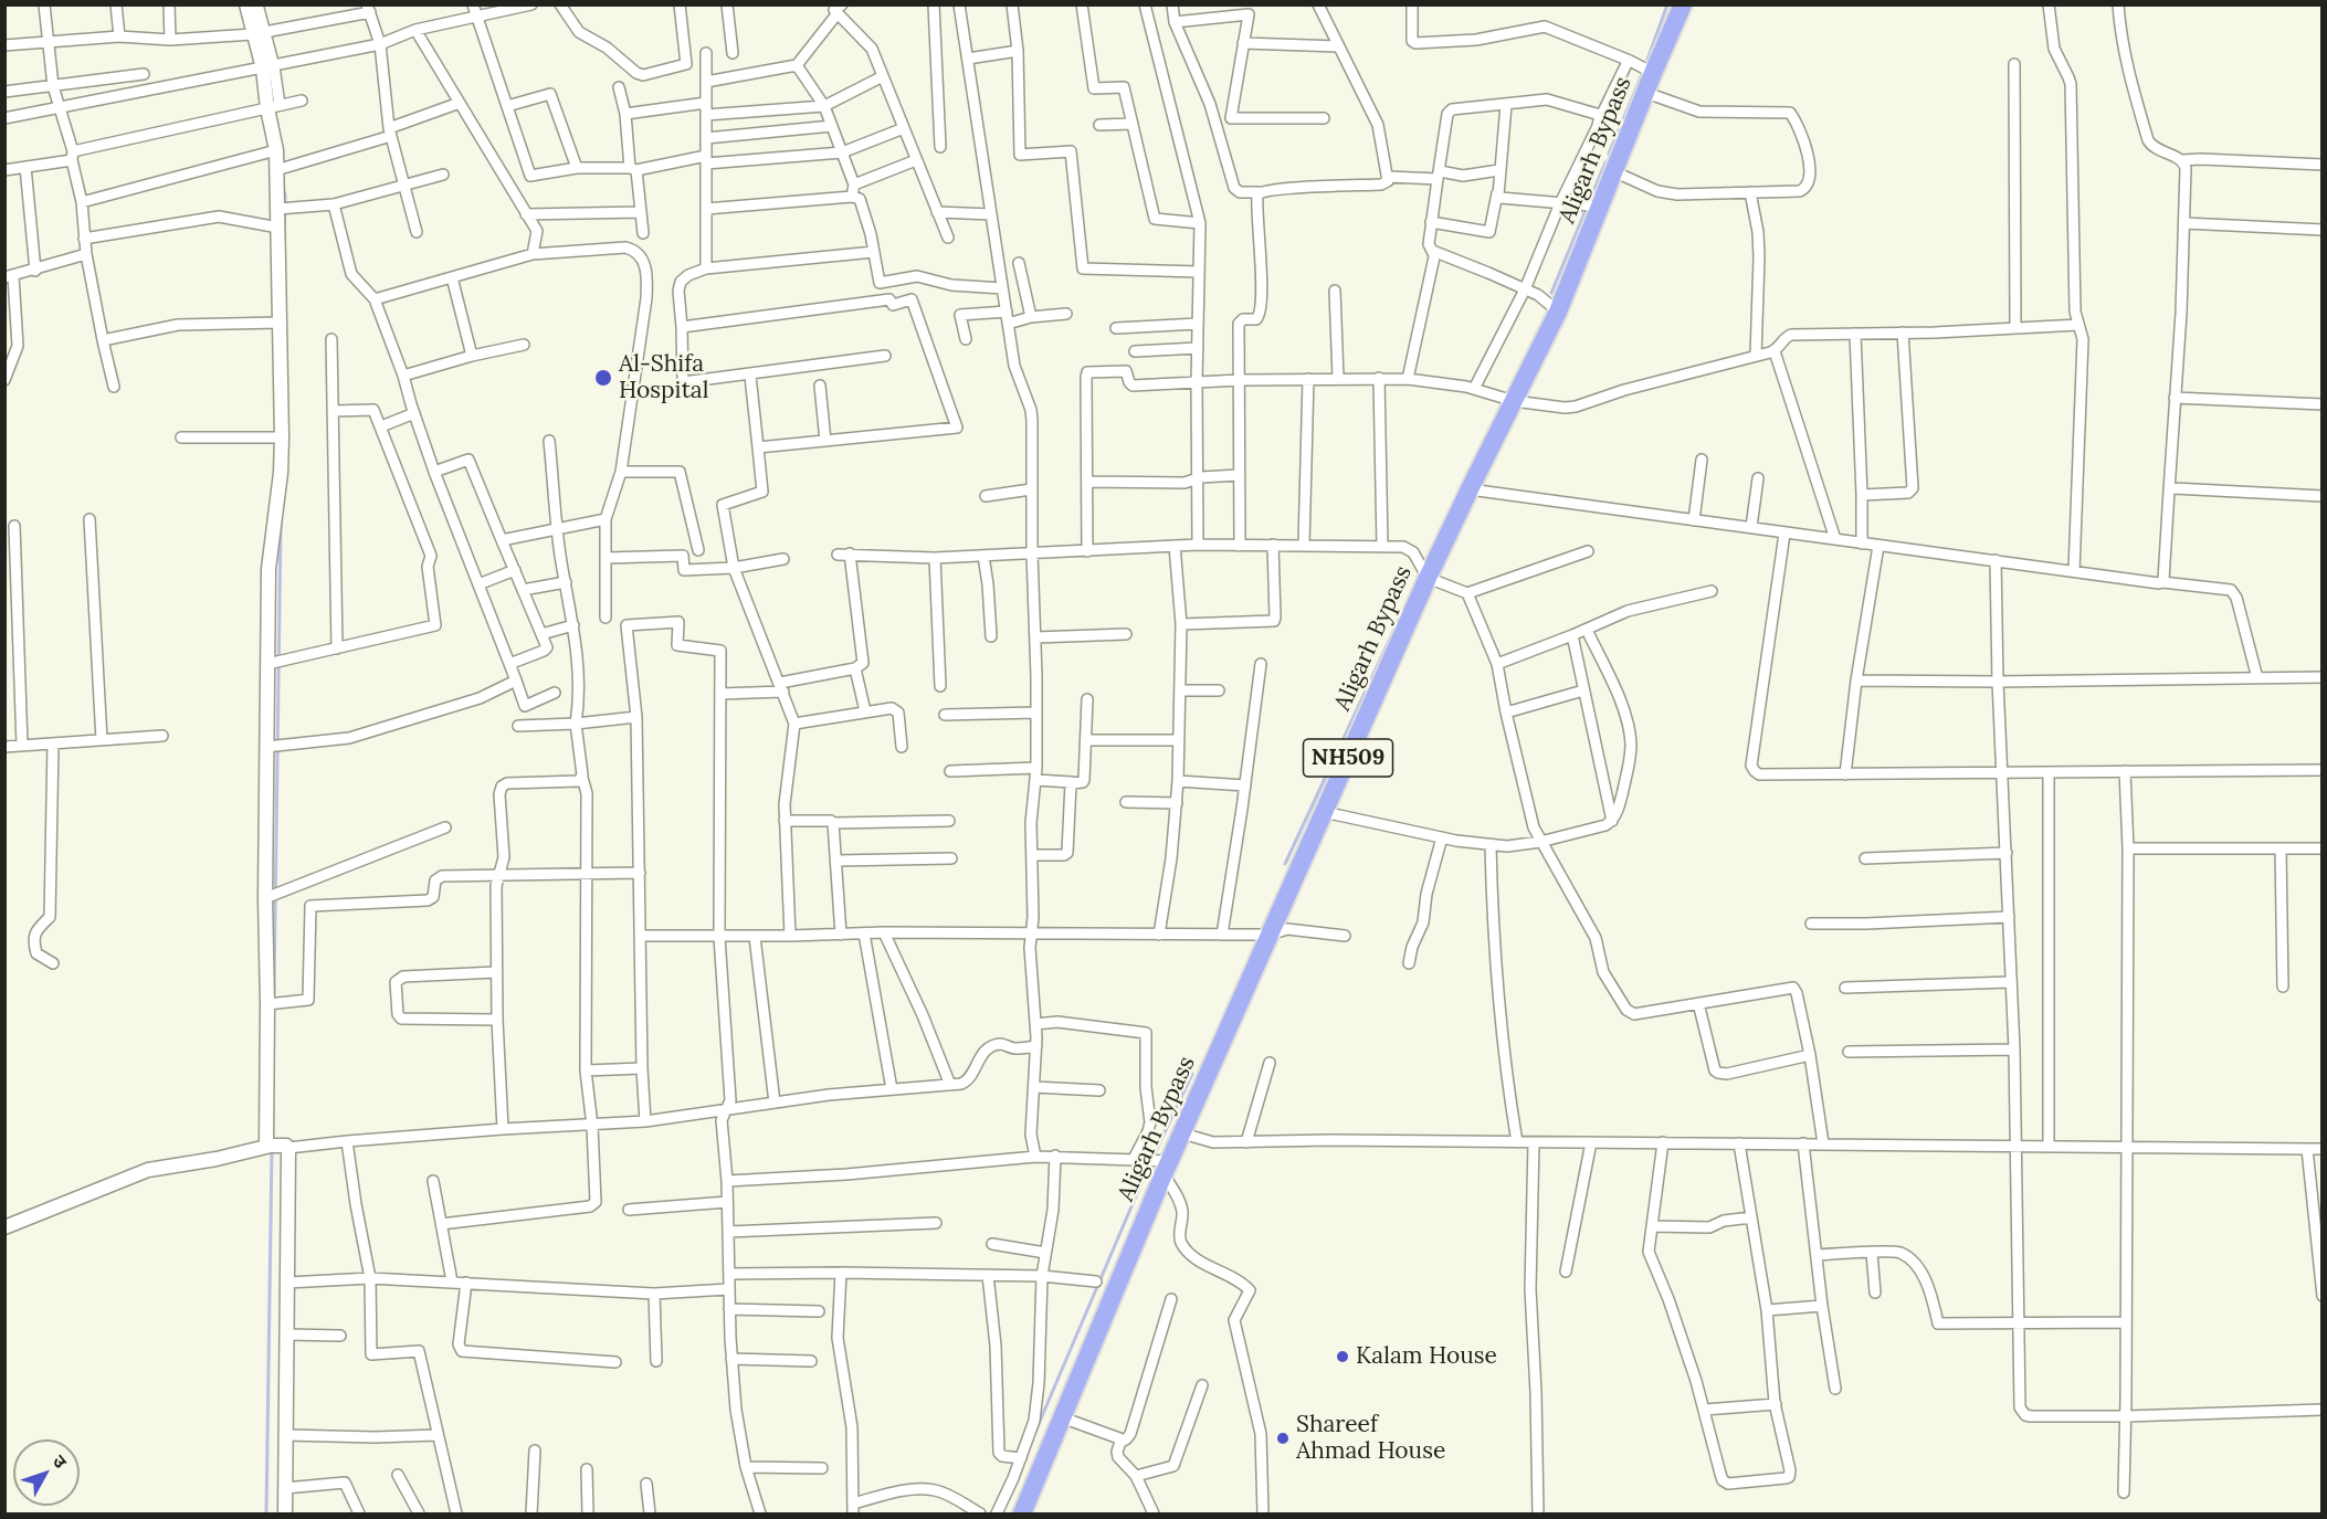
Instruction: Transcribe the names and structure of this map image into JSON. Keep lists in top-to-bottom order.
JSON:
{
  "streets": {
    "highway": ["Aligarh Bypass", "NH509"]
  },
  "places": ["Al-Shifa Hospital", "Kalam House", "Shareef Ahmad House"],
  "north": "top right"
}
